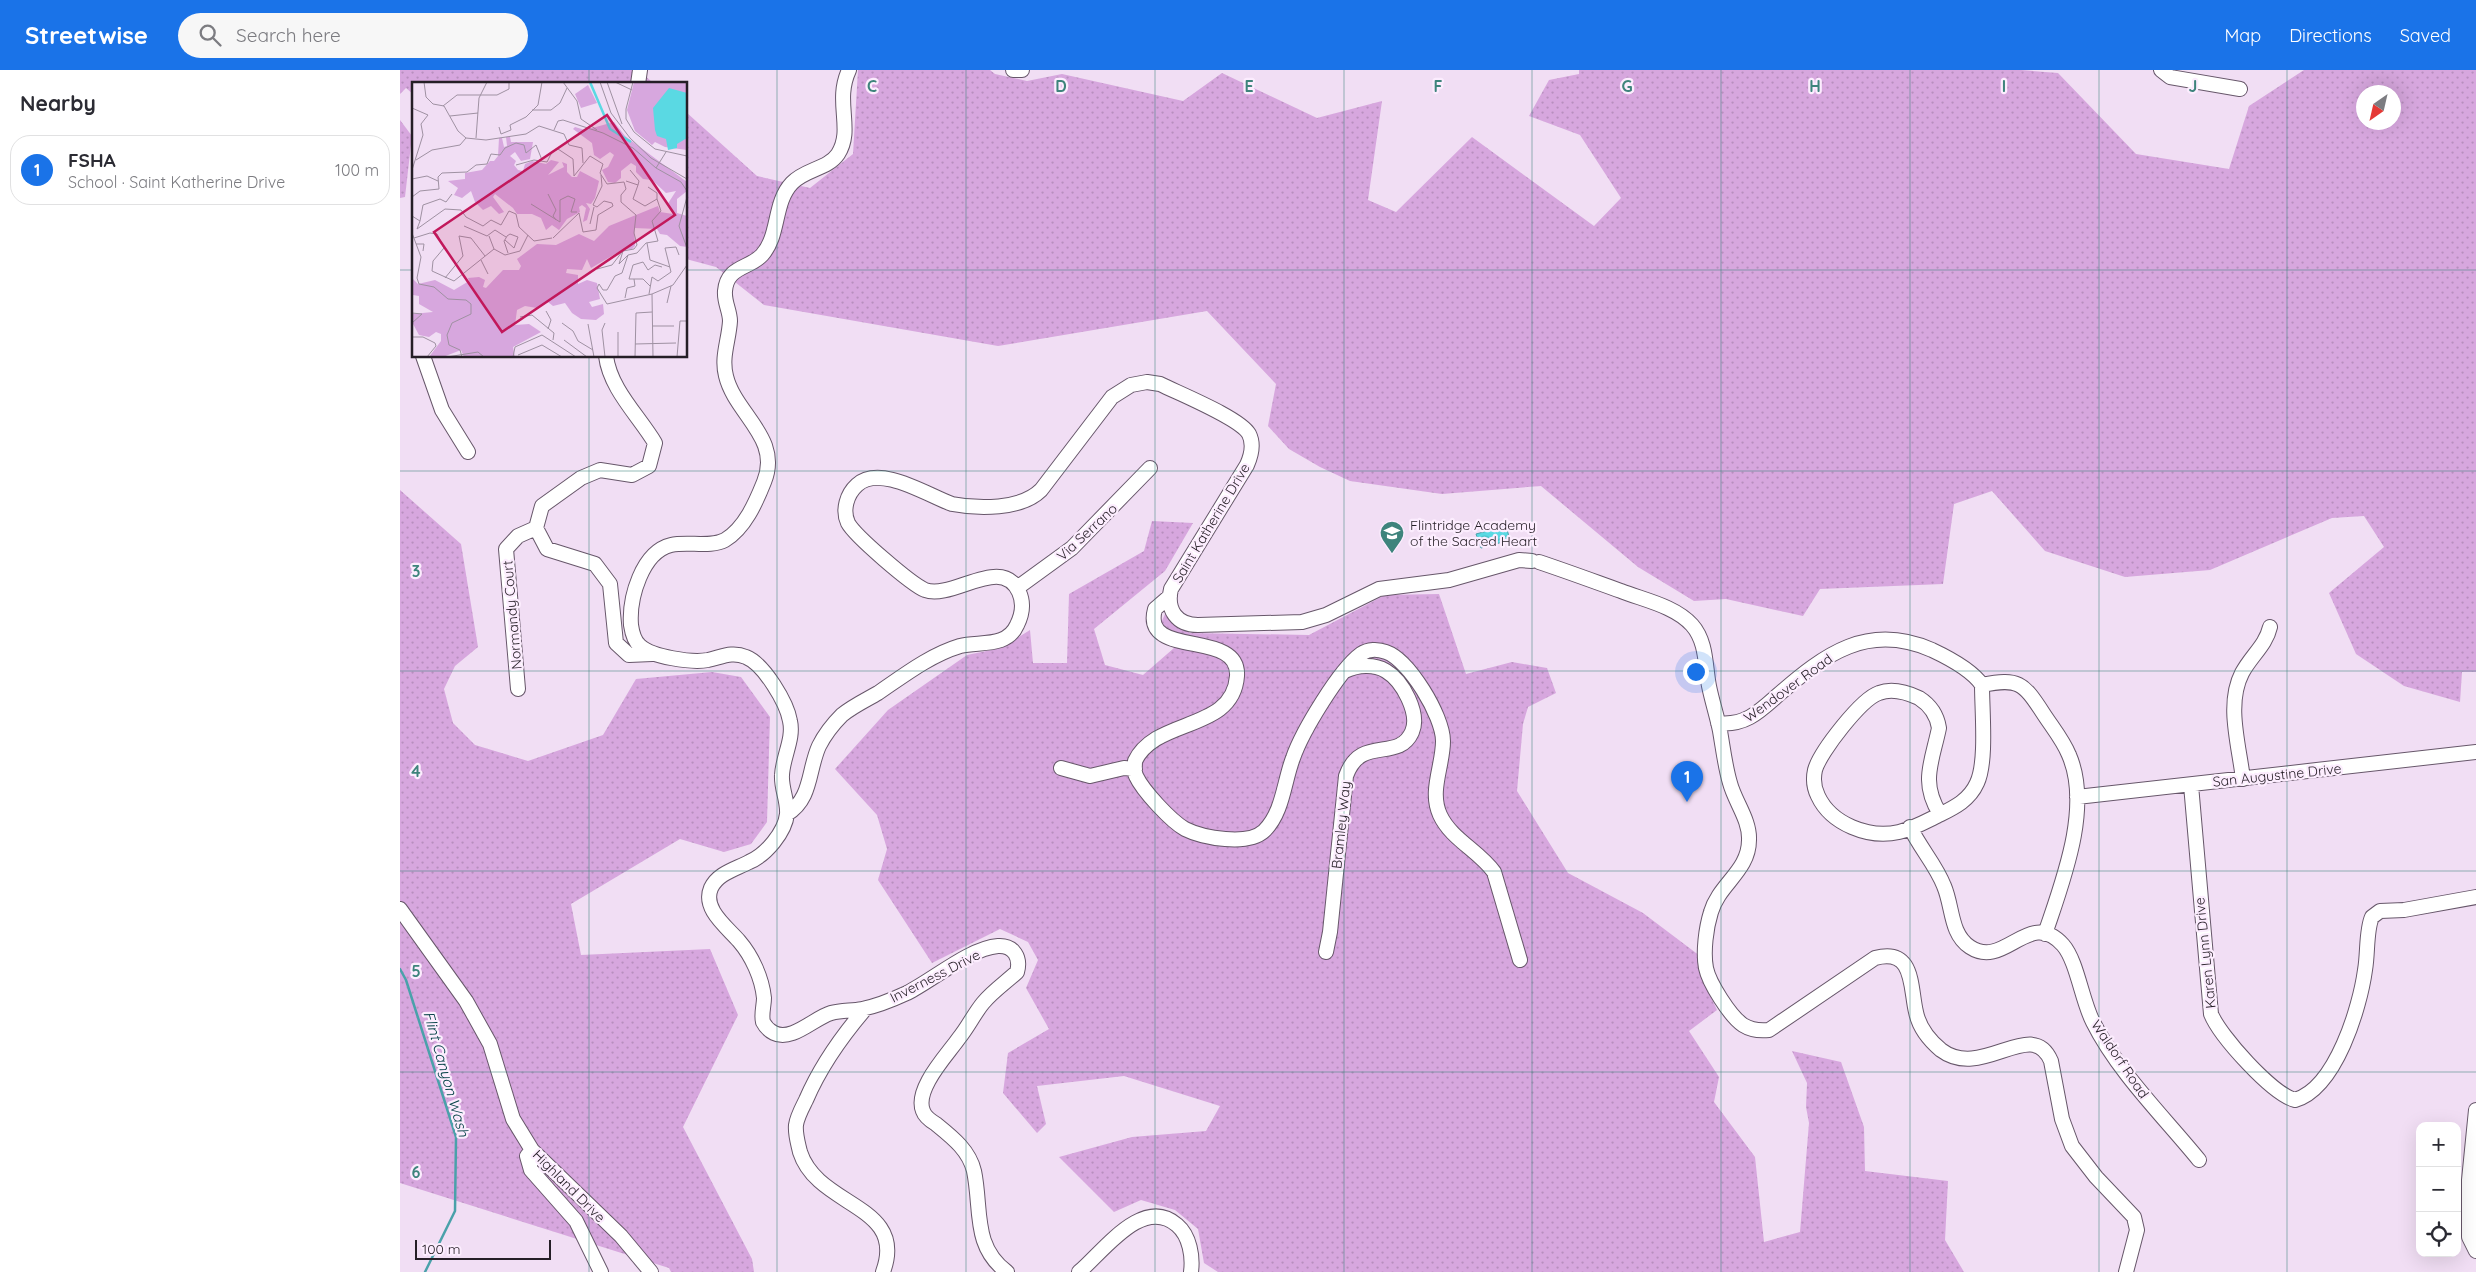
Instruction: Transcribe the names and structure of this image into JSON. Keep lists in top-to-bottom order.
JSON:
{
  "streets": {
    "street": [
      "Saint Katherine Drive",
      "Via Serrano",
      "Normandy Court",
      "Wendover Road",
      "San Augustine Drive",
      "Bramley Way",
      "Karen Lynn Drive",
      "Inverness Drive",
      "Waldorf Road",
      "Highland Drive"
    ]
  },
  "crossings": [
    ["Saint Katherine Drive", "Via Serrano"],
    ["Saint Katherine Drive", "Wendover Road"],
    ["San Augustine Drive", "Karen Lynn Drive"]
  ],
  "water": ["Flint Canyon Wash"],
  "places": {
    "school or university": ["Flintridge Academy of the Sacred Heart"]
  },
  "scale_bar": "100 m",
  "north": "bottom left",
  "page": {
    "header": "Streetwise",
    "search": "Search here",
    "nav": ["Map", "Directions", "Saved"],
    "heading": "Nearby",
    "list": [
      {
        "mark": "1",
        "name": "FSHA",
        "note": "School · Saint Katherine Drive",
        "value": "100 m"
      }
    ],
    "pins": "1",
    "map_buttons": ["+", "−"],
    "scale": "100 m"
  },
  "grid": {
    "columns": [
      "C",
      "D",
      "E",
      "F",
      "G",
      "H",
      "I",
      "J"
    ],
    "rows": [
      "3",
      "4",
      "5",
      "6"
    ]
  }
}
